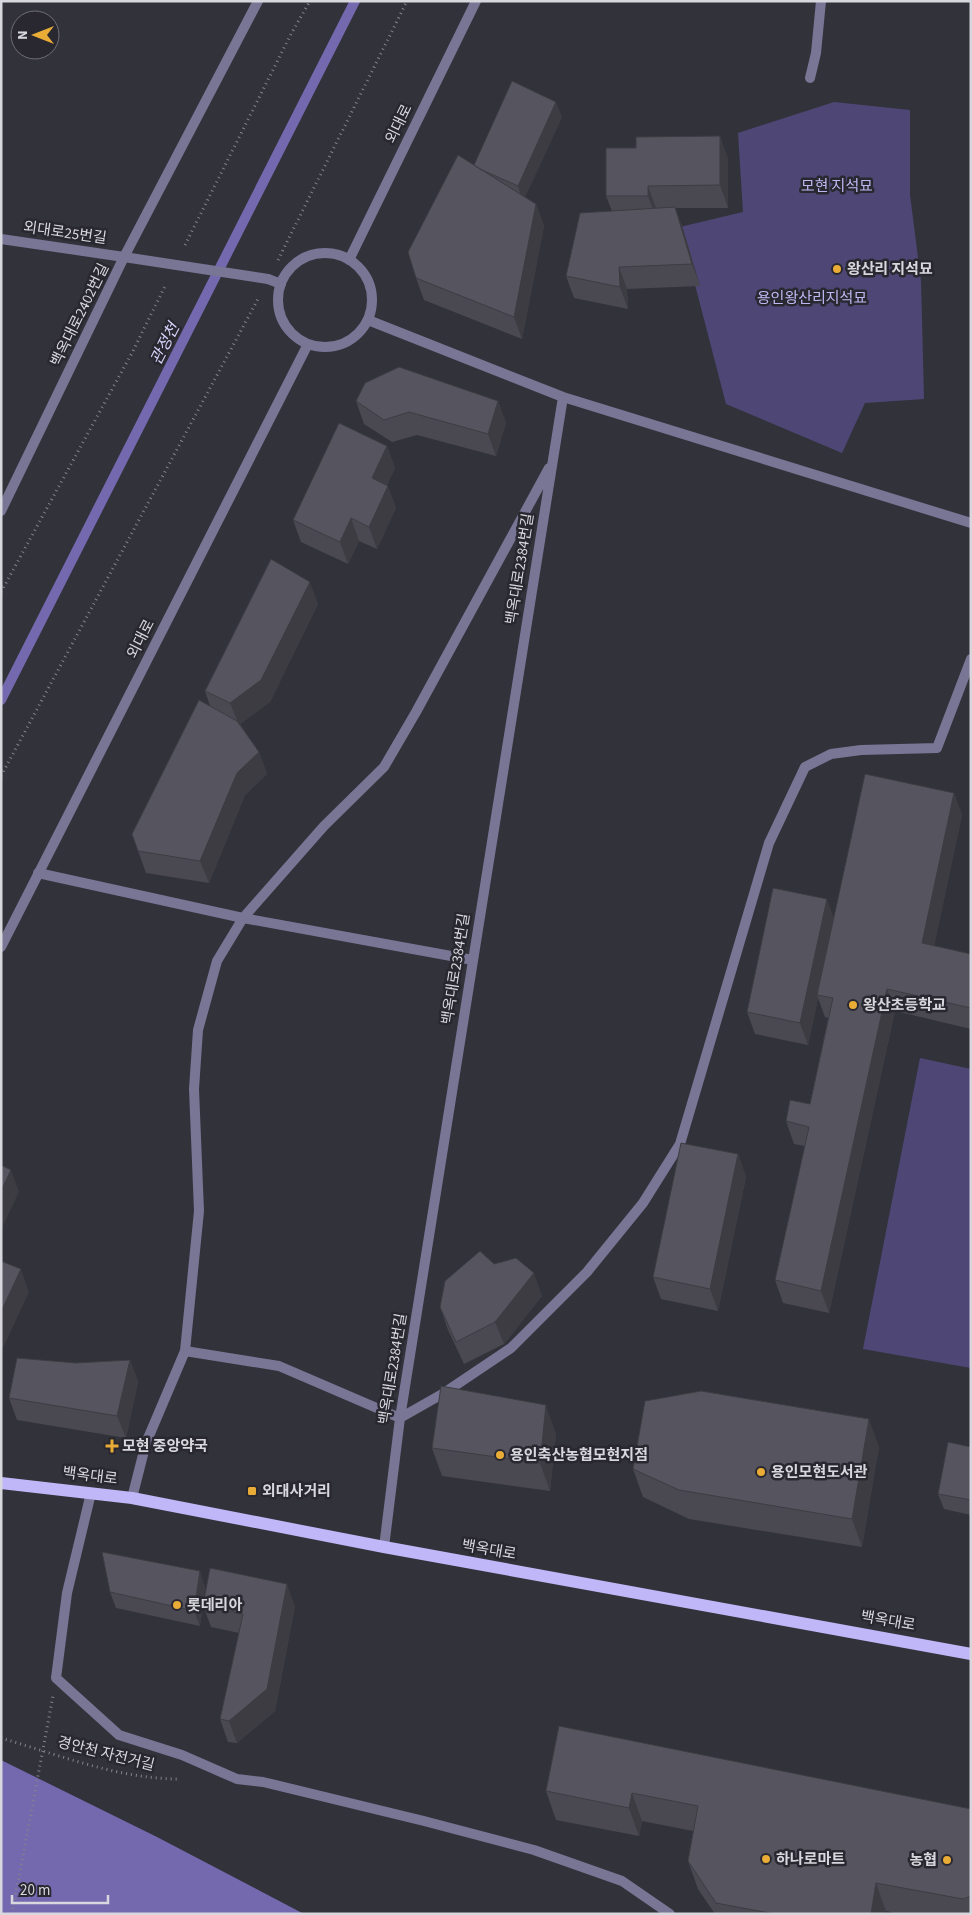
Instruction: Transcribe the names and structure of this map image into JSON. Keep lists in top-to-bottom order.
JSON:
{
  "streets": {
    "main road": ["백옥대로"],
    "street": [
      "외대로",
      "외대로25번길",
      "백옥대로2402번길",
      "백옥대로2384번길"
    ],
    "path": ["경안천 자전거길"]
  },
  "crossings": [
    ["외대로", "외대로25번길"],
    ["외대로25번길", "백옥대로2402번길"],
    ["백옥대로2384번길", "백옥대로"]
  ],
  "water": ["관정천"],
  "parks": ["모현 지석묘", "용인왕산리지석묘"],
  "places": {
    "other": [
      "왕산리 지석묘",
      "왕산초등학교",
      "용인축산농협모현지점",
      "용인모현도서관",
      "롯데리아",
      "하나로마트",
      "농협"
    ],
    "health": ["모현 중앙약국"],
    "transit": ["외대사거리"]
  },
  "scale_bar": "20 m",
  "north": "left"
}
